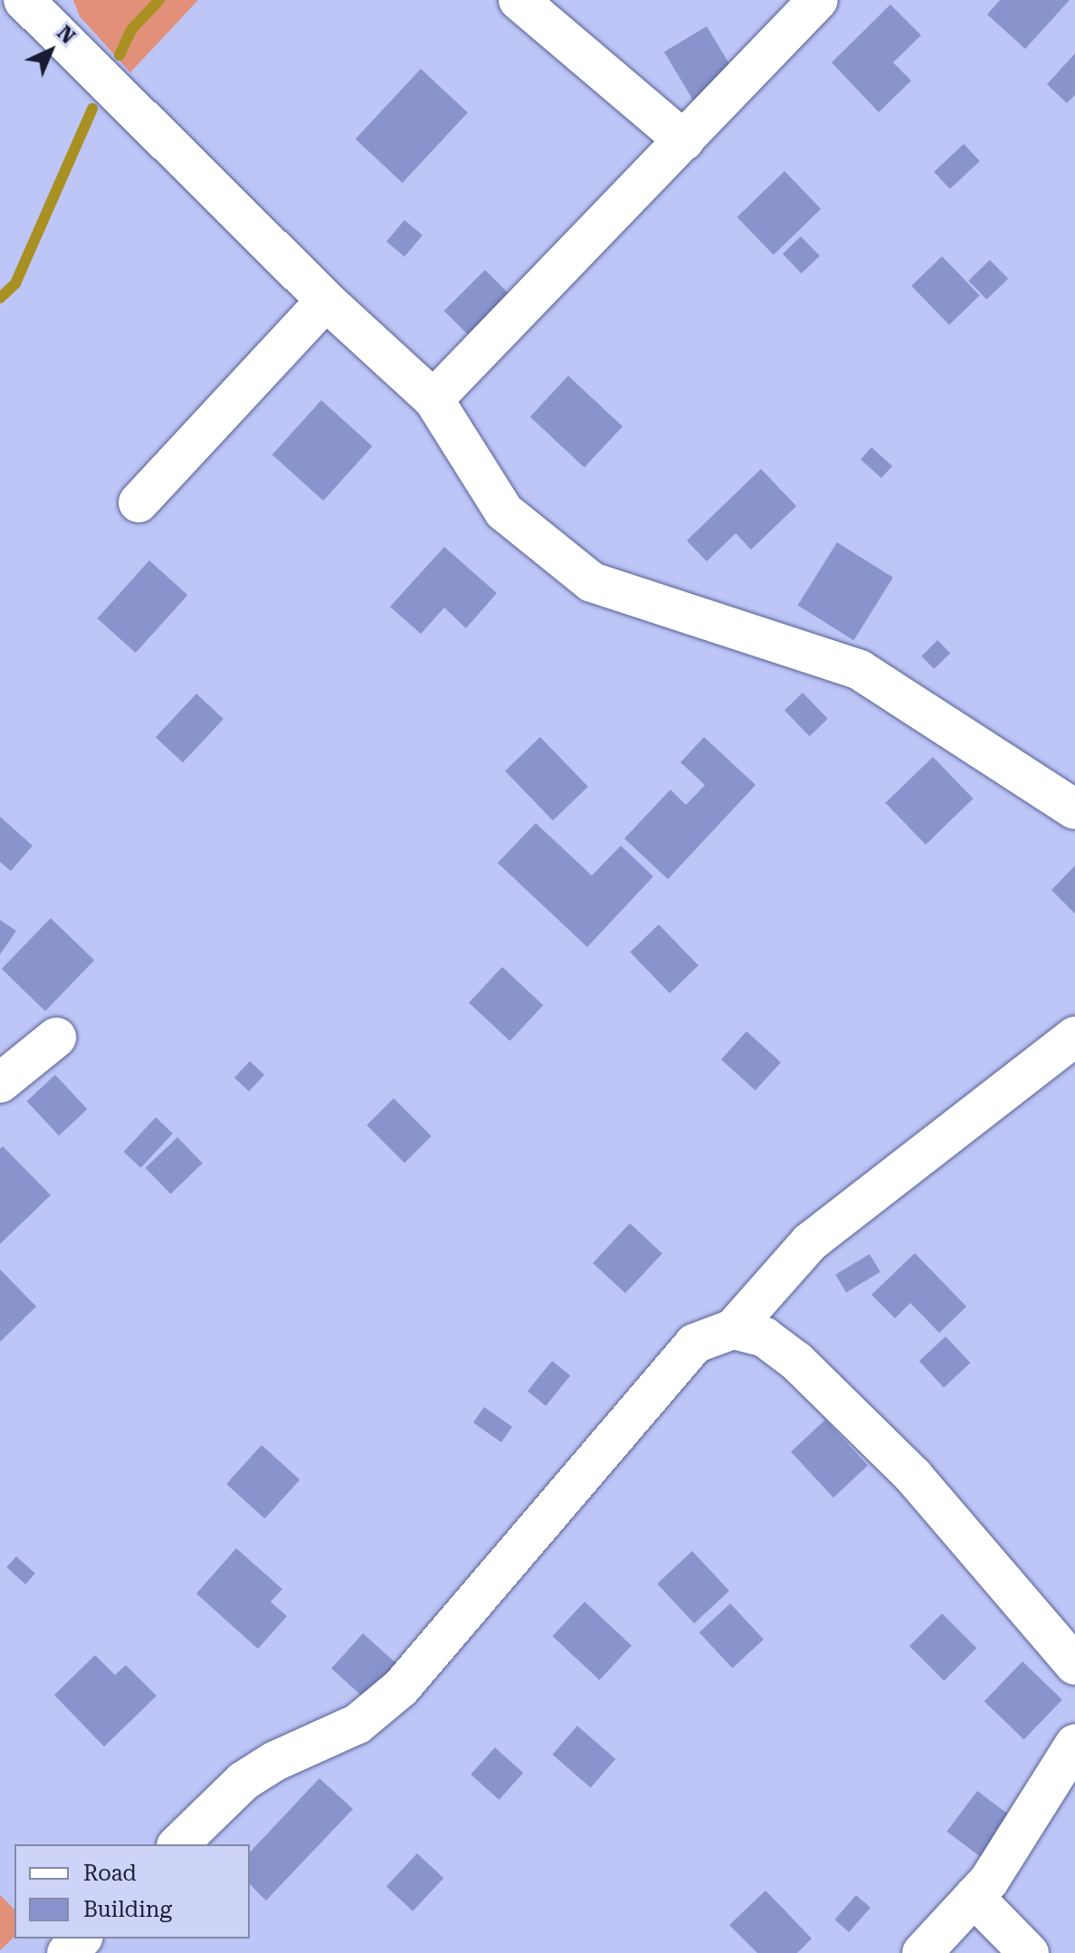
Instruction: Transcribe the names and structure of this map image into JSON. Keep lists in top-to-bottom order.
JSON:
{
  "legend": ["Road", "Building"],
  "north": "top right"
}
